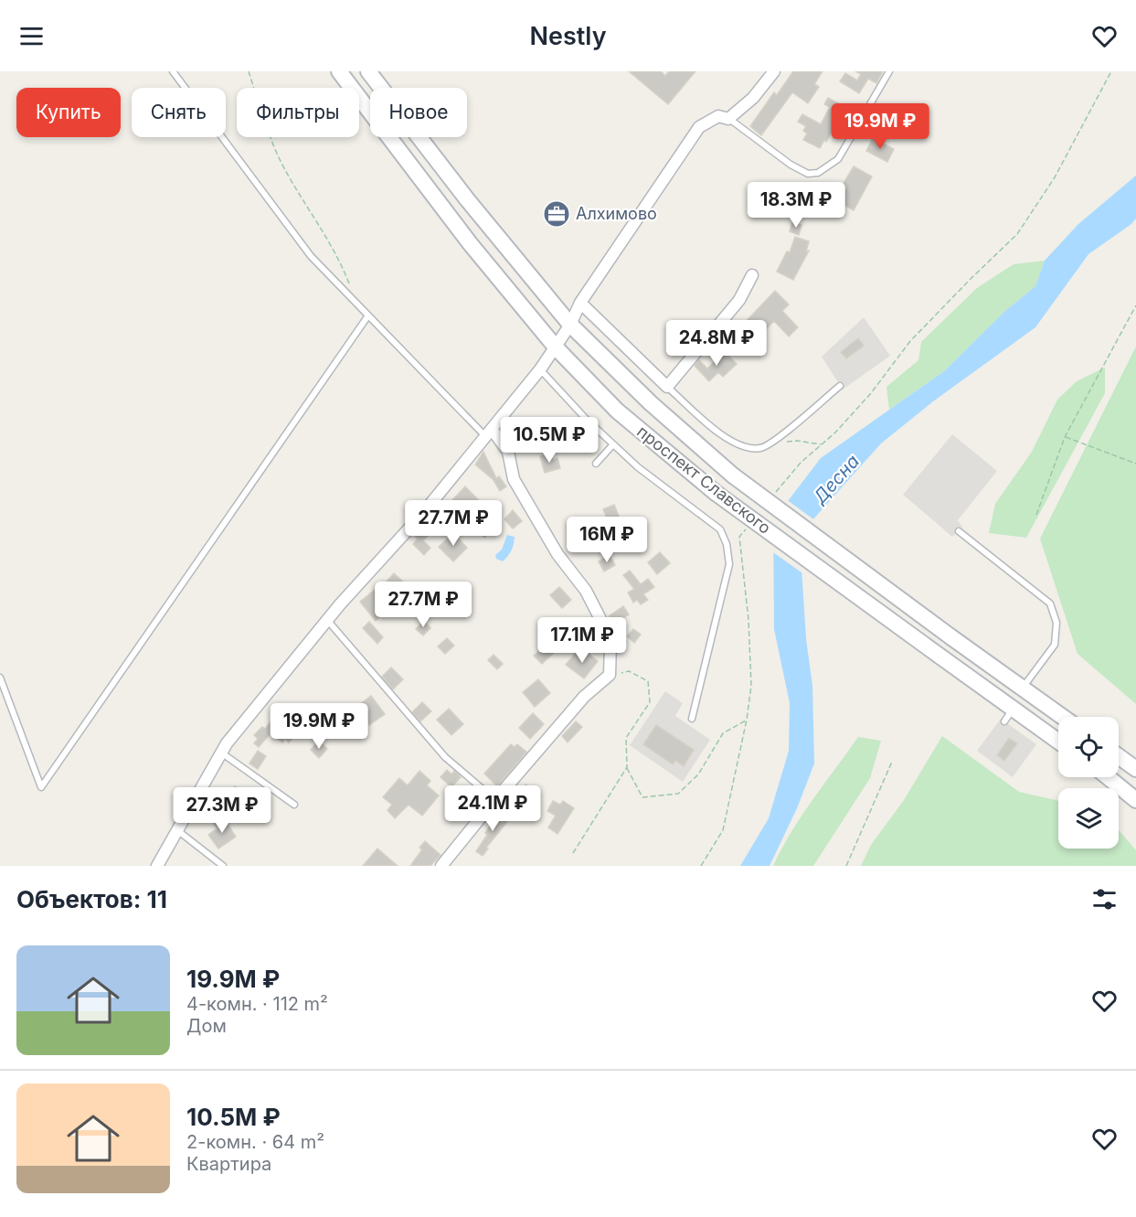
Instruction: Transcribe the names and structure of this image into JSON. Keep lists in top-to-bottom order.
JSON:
{
  "streets": {
    "main road": ["проспект Славского"]
  },
  "water": ["Десна"],
  "places": {
    "office": ["Алхимово"]
  },
  "page": {
    "header": "Nestly",
    "chip": [
      "Купить",
      "Снять",
      "Фильтры",
      "Новое"
    ],
    "price": [
      "19.9M ₽",
      "18.3M ₽",
      "24.8M ₽",
      "10.5M ₽",
      "27.7M ₽",
      "16M ₽",
      "27.7M ₽",
      "17.1M ₽",
      "19.9M ₽",
      "24.1M ₽",
      "27.3M ₽"
    ],
    "heading": "Объектов: 11",
    "list": [
      {
        "name": "19.9M ₽",
        "note": "4-комн. · 112 m² · Дом"
      },
      {
        "name": "10.5M ₽",
        "note": "2-комн. · 64 m² · Квартира"
      }
    ]
  }
}
